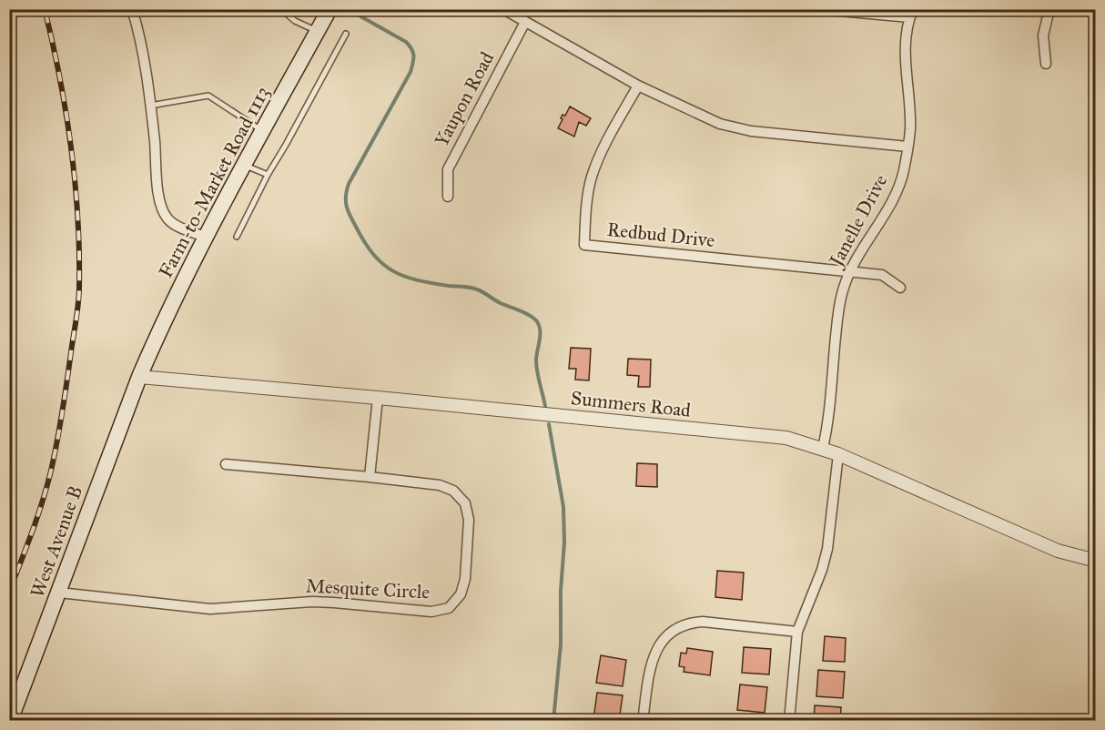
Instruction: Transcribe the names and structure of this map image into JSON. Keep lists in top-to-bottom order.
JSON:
{
  "streets": {
    "main road": ["Farm-to-Market Road 1113", "West Avenue B"],
    "street": [
      "Yaupon Road",
      "Janelle Drive",
      "Redbud Drive",
      "Summers Road",
      "Mesquite Circle"
    ]
  },
  "crossings": [
    ["Farm-to-Market Road 1113", "Summers Road"],
    ["Farm-to-Market Road 1113", "West Avenue B"],
    ["Janelle Drive", "Redbud Drive"],
    ["Janelle Drive", "Summers Road"],
    ["Summers Road", "West Avenue B"],
    ["West Avenue B", "Mesquite Circle"]
  ]
}
